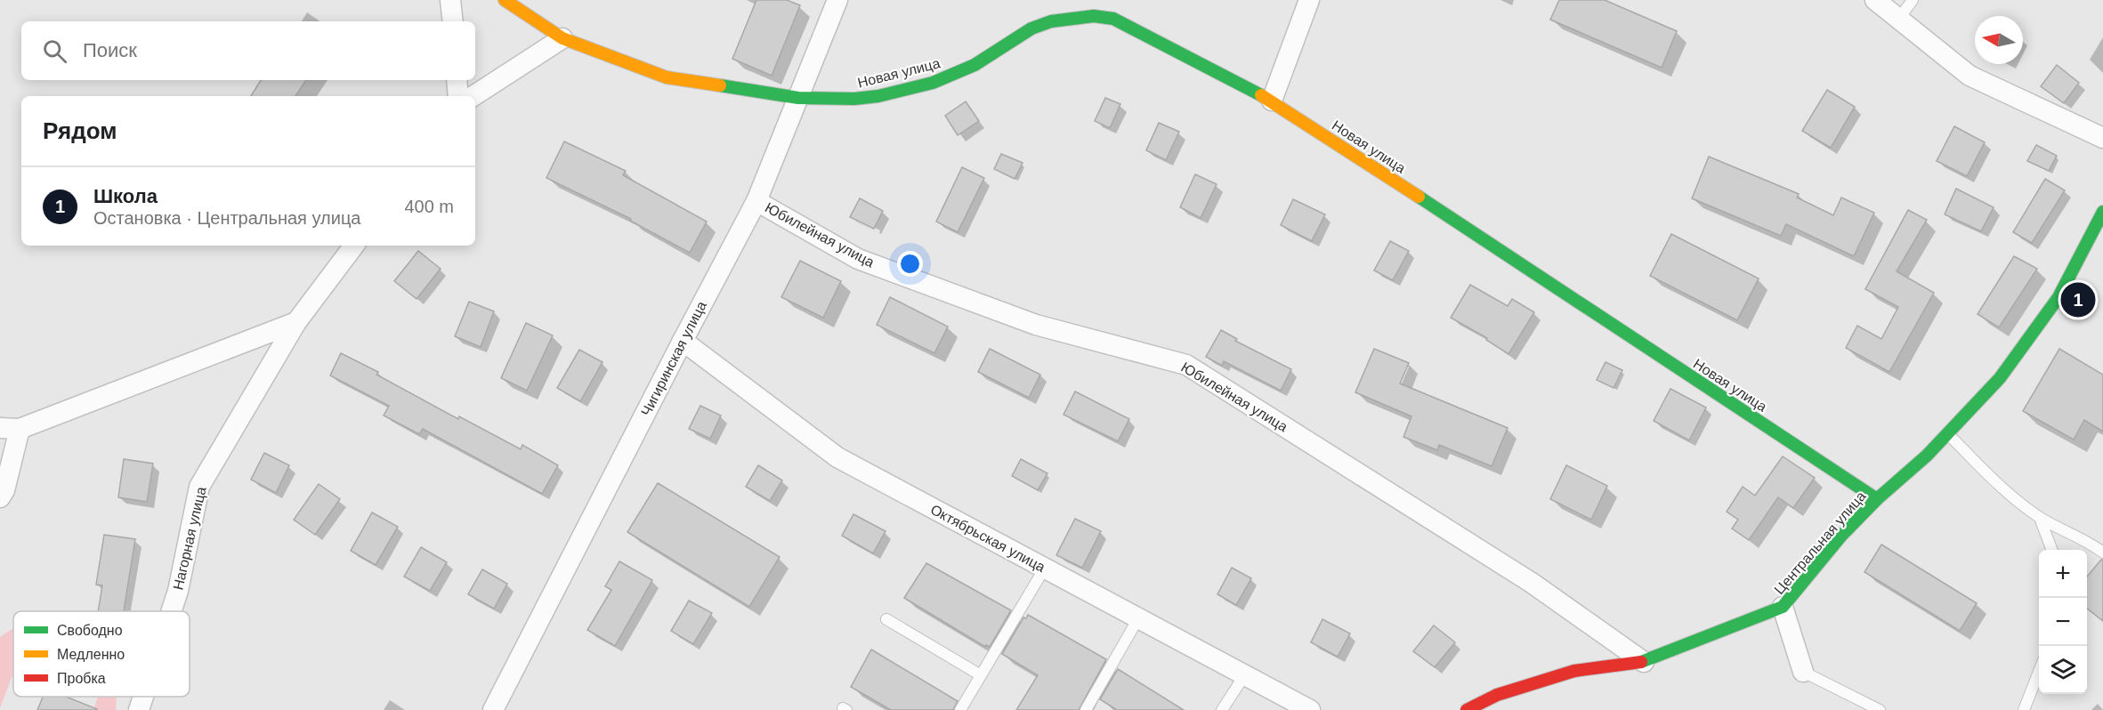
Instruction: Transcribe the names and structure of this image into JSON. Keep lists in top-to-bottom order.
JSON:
{
  "streets": {
    "street": [
      "Новая улица",
      "Юбилейная улица",
      "Чигиринская улица",
      "Нагорная улица",
      "Октябрьская улица",
      "Центральная улица"
    ]
  },
  "crossings": [
    ["Новая улица", "Чигиринская улица"],
    ["Новая улица", "Центральная улица"],
    ["Юбилейная улица", "Чигиринская улица"],
    ["Юбилейная улица", "Центральная улица"],
    ["Чигиринская улица", "Октябрьская улица"]
  ],
  "legend": ["Свободно", "Медленно", "Пробка"],
  "north": "left",
  "page": {
    "search": "Поиск",
    "heading": "Рядом",
    "list": [
      {
        "mark": "1",
        "name": "Школа",
        "note": "Остановка · Центральная улица",
        "value": "400 m"
      }
    ],
    "pins": "1",
    "map_buttons": ["+", "−"]
  }
}
